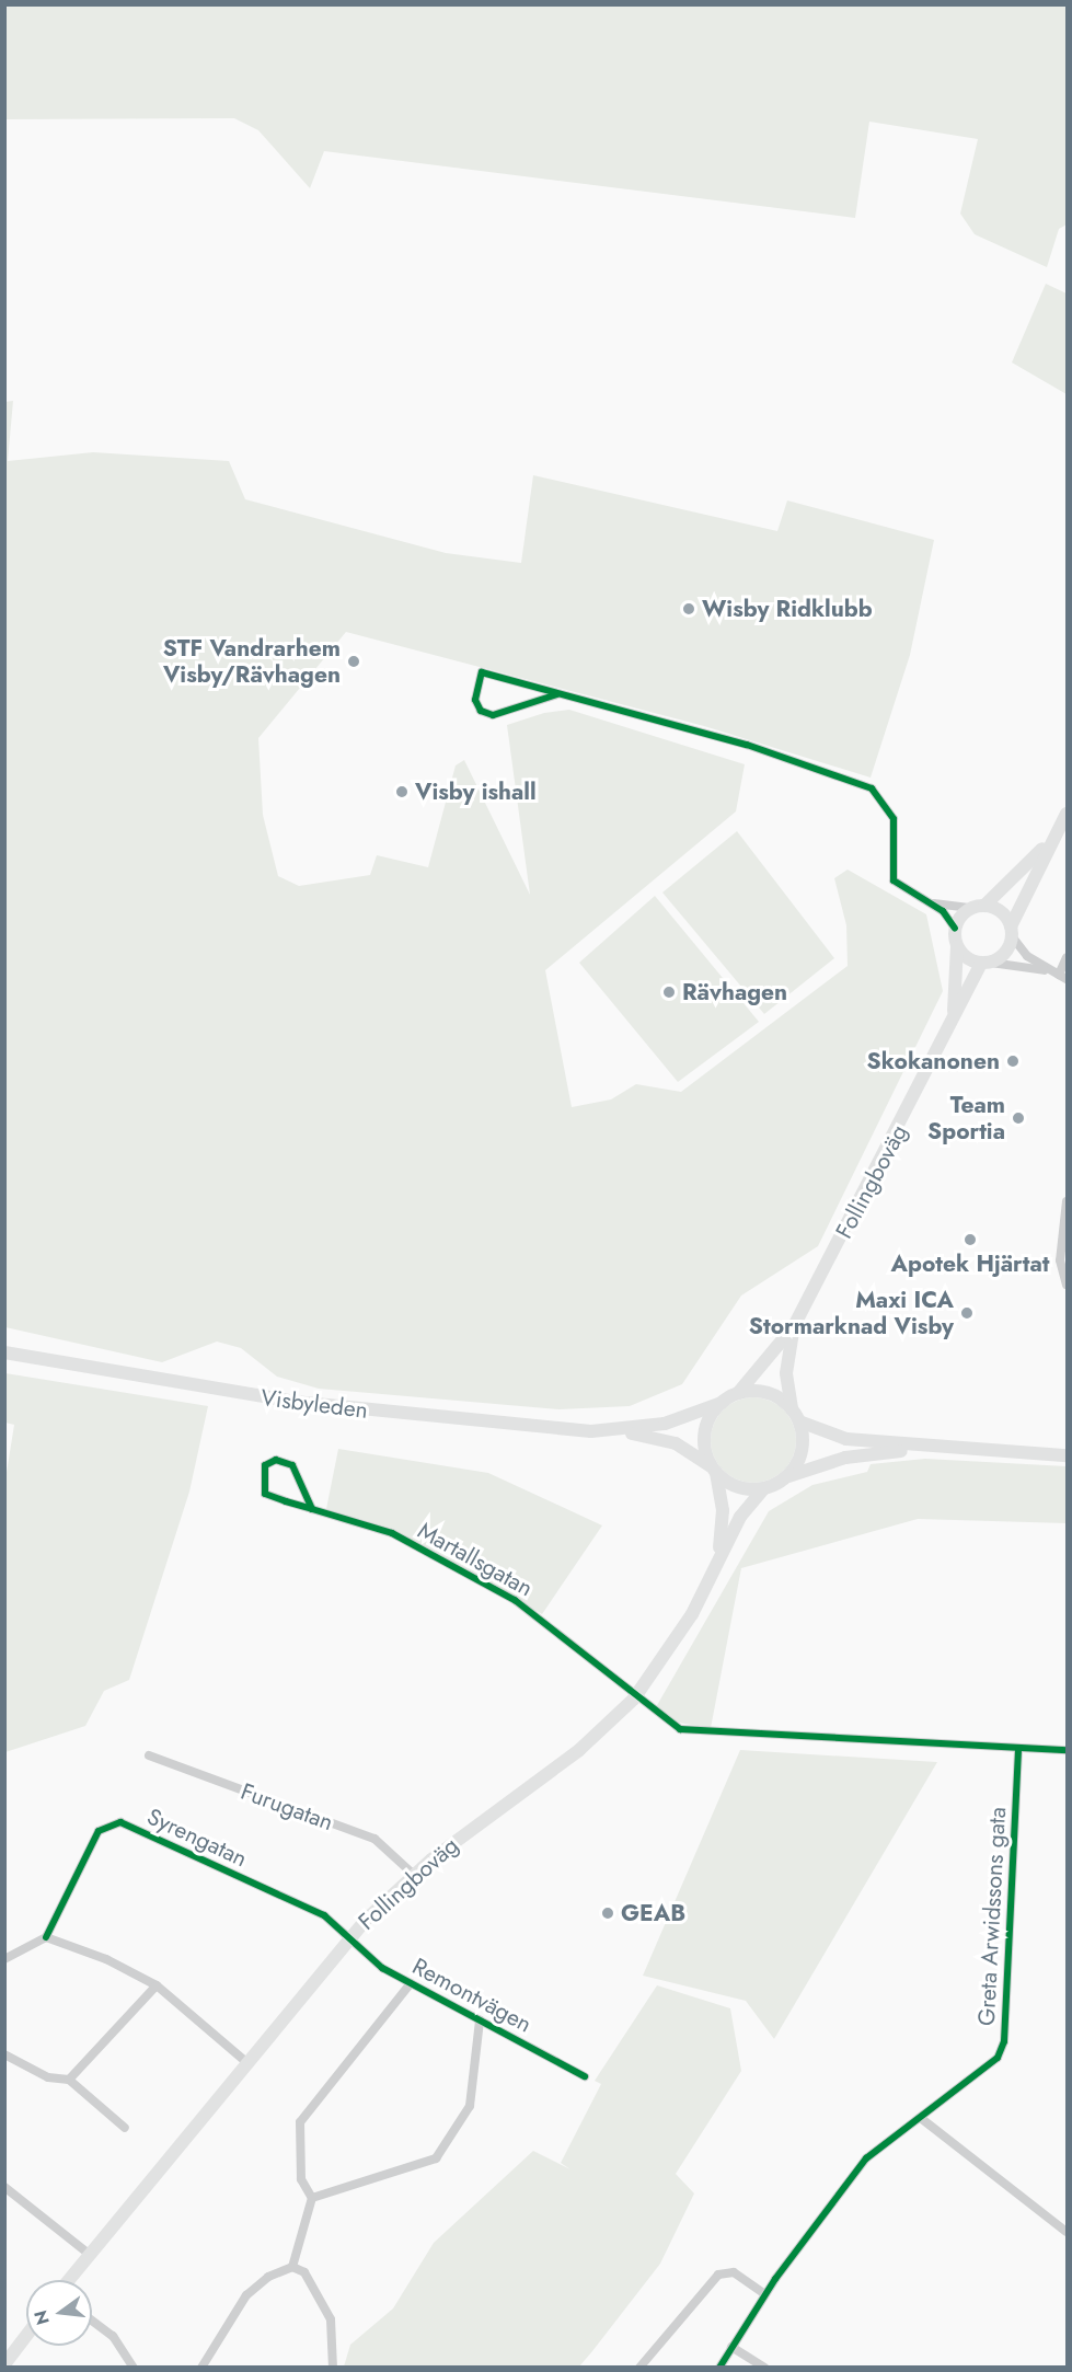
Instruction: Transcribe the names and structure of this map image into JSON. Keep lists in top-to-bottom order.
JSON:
{
  "streets": {
    "main road": ["Follingboväg", "Visbyleden"],
    "street": [
      "Martallsgatan",
      "Furugatan",
      "Syrengatan",
      "Greta Arwidssons gata",
      "Remontvägen"
    ]
  },
  "crossings": [
    ["Follingboväg", "Visbyleden"],
    ["Follingboväg", "Martallsgatan"],
    ["Follingboväg", "Furugatan"],
    ["Follingboväg", "Syrengatan"],
    ["Follingboväg", "Remontvägen"],
    ["Martallsgatan", "Greta Arwidssons gata"],
    ["Syrengatan", "Remontvägen"]
  ],
  "places": [
    "Wisby Ridklubb",
    "STF Vandrarhem Visby/Rävhagen",
    "Visby ishall",
    "Rävhagen",
    "Skokanonen",
    "Team Sportia",
    "Apotek Hjärtat",
    "Maxi ICA Stormarknad Visby",
    "GEAB"
  ],
  "north": "left"
}
